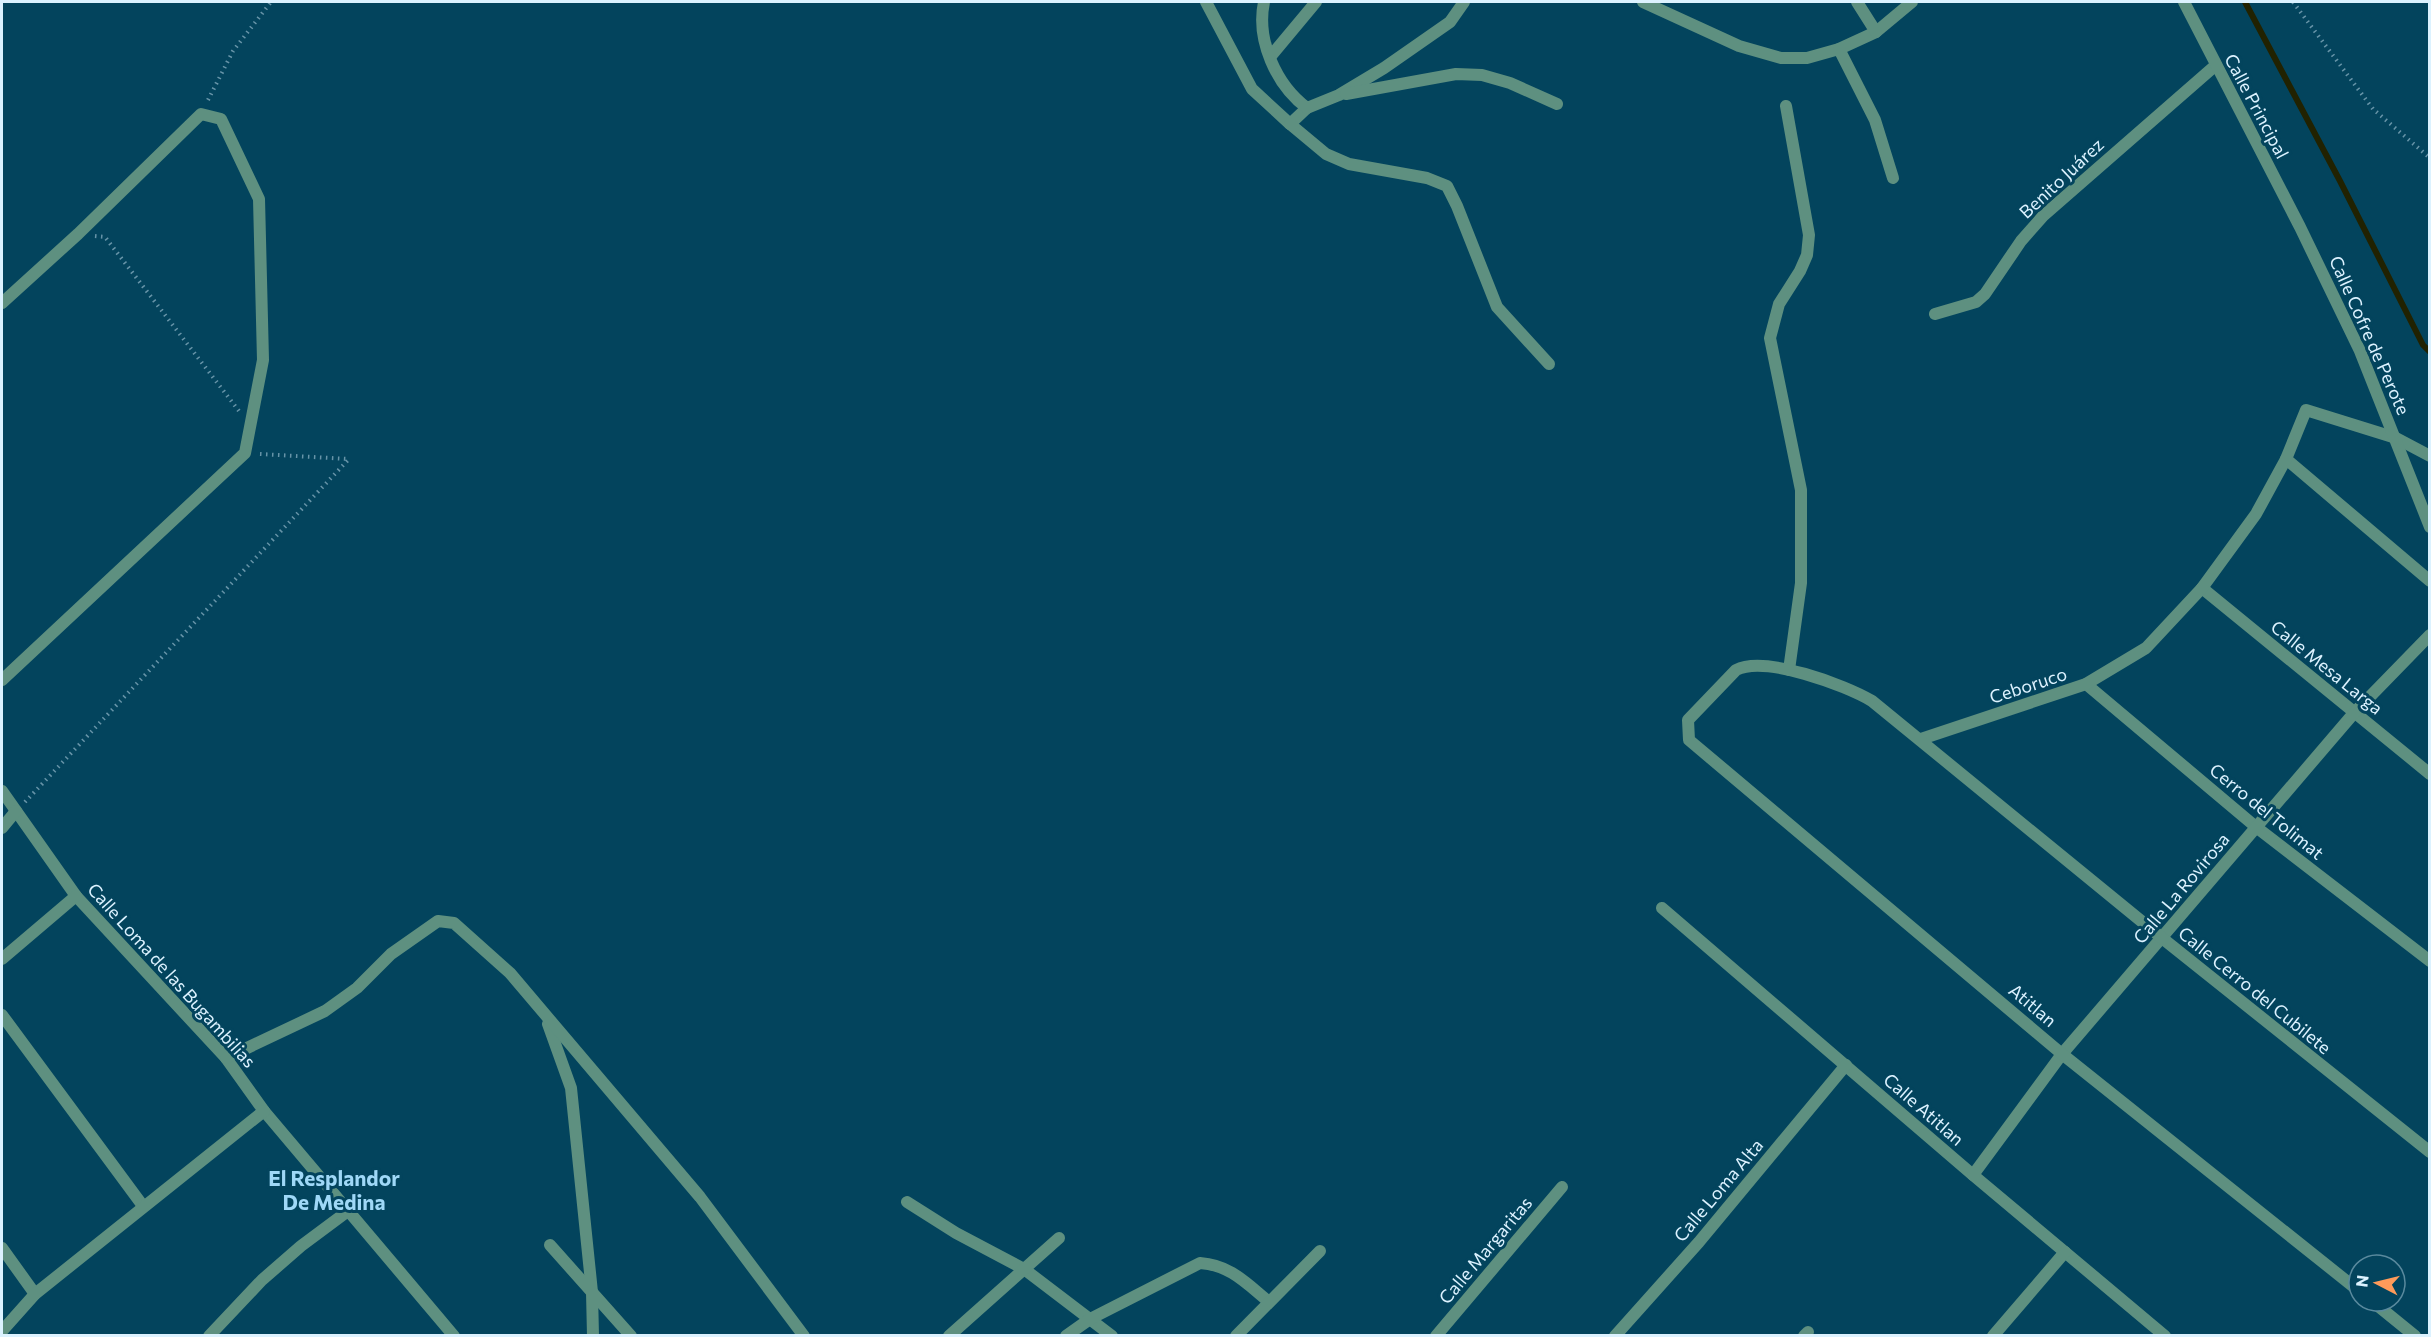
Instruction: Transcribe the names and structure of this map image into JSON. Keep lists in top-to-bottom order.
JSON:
{
  "streets": {
    "street": [
      "Calle Principal",
      "Benito Juárez",
      "Calle Cofre de Perote",
      "Calle Mesa Larga",
      "Ceboruco",
      "Cerro del Tolimat",
      "Calle La Rovirosa",
      "Calle Loma de las Bugambilias",
      "Calle Cerro del Cubilete",
      "Atitlan",
      "Calle Atitlan",
      "Calle Loma Alta",
      "Calle Margaritas"
    ]
  },
  "crossings": [
    ["Calle Principal", "Benito Juárez"],
    ["Calle Principal", "Calle Cofre de Perote"],
    ["Calle Cofre de Perote", "Ceboruco"],
    ["Calle Mesa Larga", "Ceboruco"],
    ["Calle Mesa Larga", "Calle La Rovirosa"],
    ["Ceboruco", "Cerro del Tolimat"],
    ["Ceboruco", "Calle Cerro del Cubilete"],
    ["Cerro del Tolimat", "Calle La Rovirosa"],
    ["Calle La Rovirosa", "Calle Cerro del Cubilete"],
    ["Calle La Rovirosa", "Atitlan"],
    ["Calle La Rovirosa", "Calle Atitlan"],
    ["Calle Atitlan", "Calle Loma Alta"]
  ],
  "districts": ["El Resplandor De Medina"],
  "north": "left"
}
